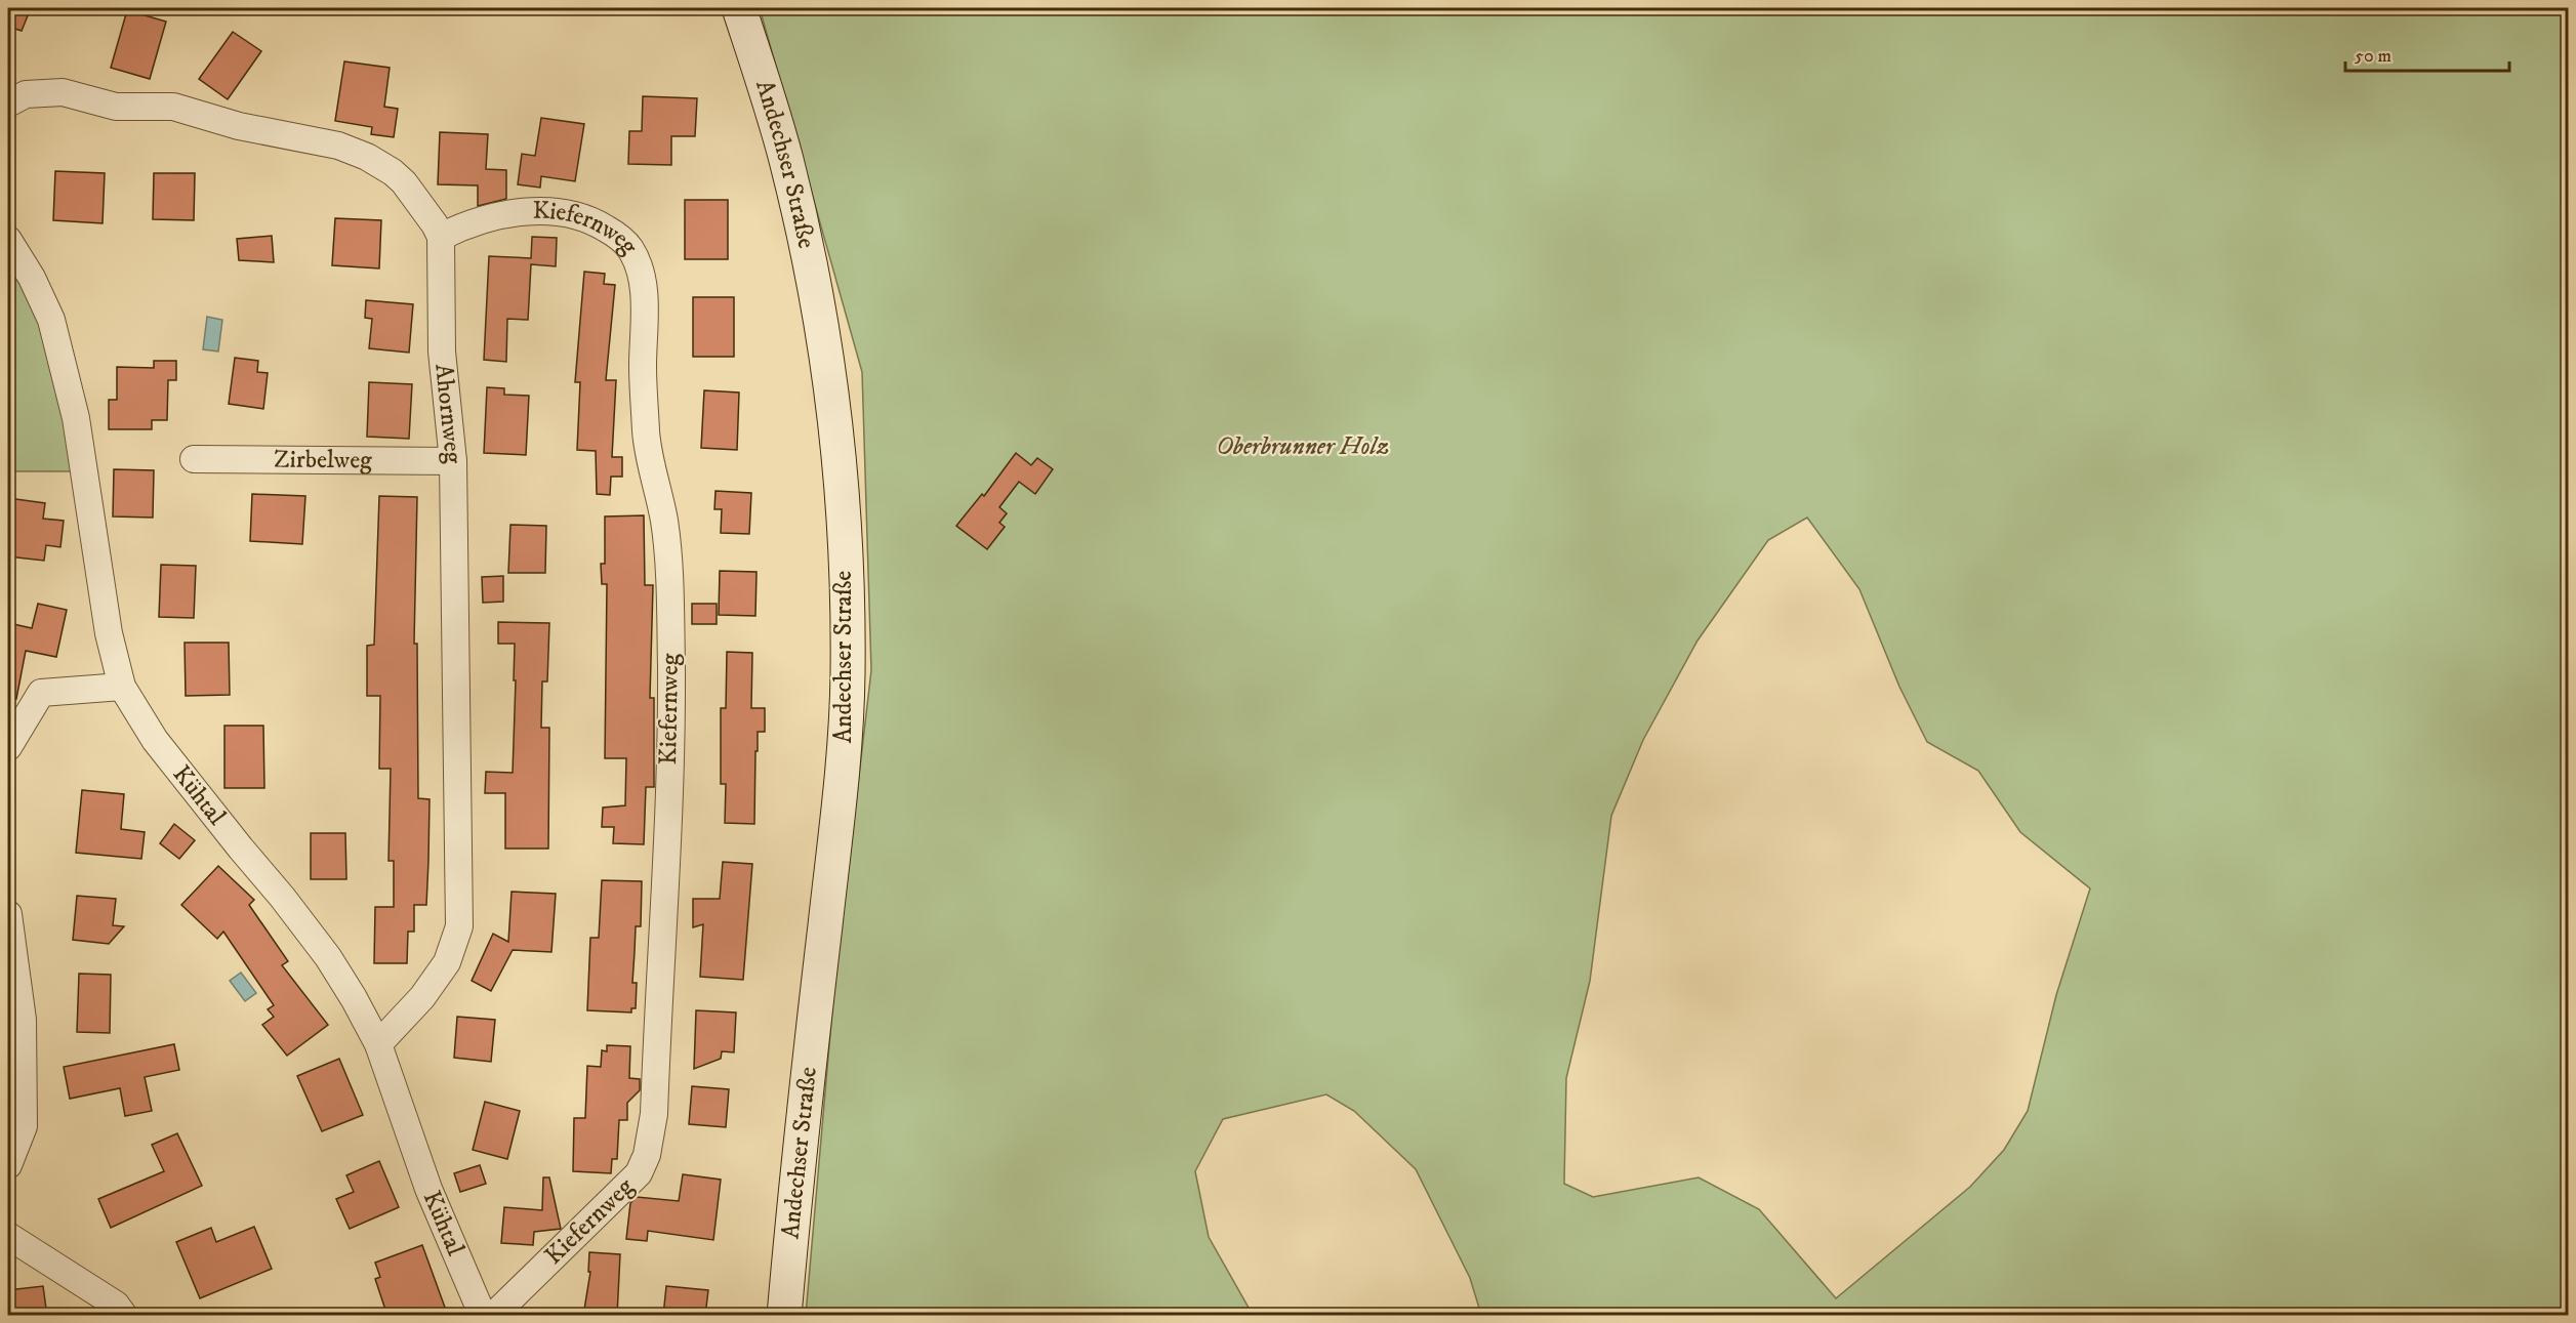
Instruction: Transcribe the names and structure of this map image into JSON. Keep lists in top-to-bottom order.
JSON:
{
  "streets": {
    "street": [
      "Andechser Straße",
      "Kiefernweg",
      "Ahornweg",
      "Zirbelweg",
      "Kühtal"
    ]
  },
  "crossings": [
    ["Kiefernweg", "Ahornweg"],
    ["Ahornweg", "Zirbelweg"],
    ["Ahornweg", "Kühtal"]
  ],
  "parks": ["Oberbrunner Holz"],
  "scale_bar": "50 m"
}
